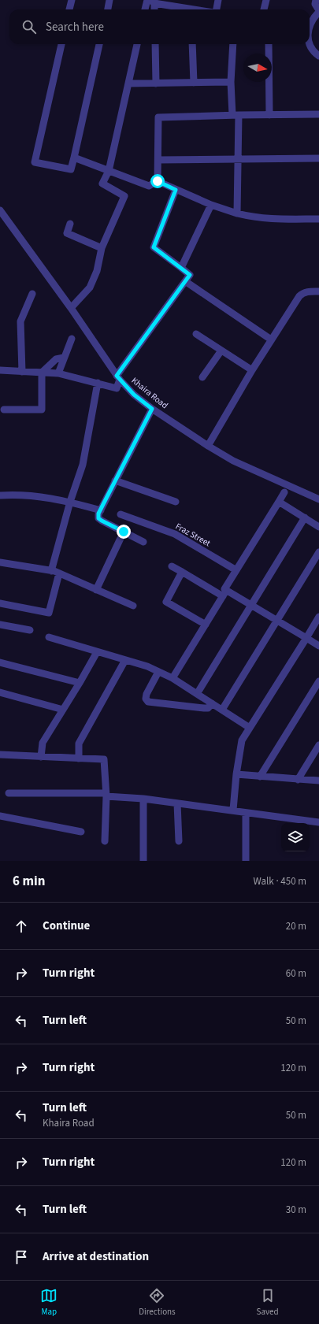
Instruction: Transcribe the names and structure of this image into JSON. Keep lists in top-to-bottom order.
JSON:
{
  "streets": {
    "street": ["Khaira Road", "Fraz Street"]
  },
  "north": "right",
  "page": {
    "search": "Search here",
    "heading": ["6 min", "Walk · 450 m"],
    "list": [
      ["Continue", "20 m"],
      ["Turn right", "60 m"],
      ["Turn left", "50 m"],
      ["Turn right", "120 m"],
      ["Turn left", "Khaira Road", "50 m"],
      ["Turn right", "120 m"],
      ["Turn left", "30 m"],
      "Arrive at destination"
    ],
    "nav": ["Map", "Directions", "Saved"]
  }
}
